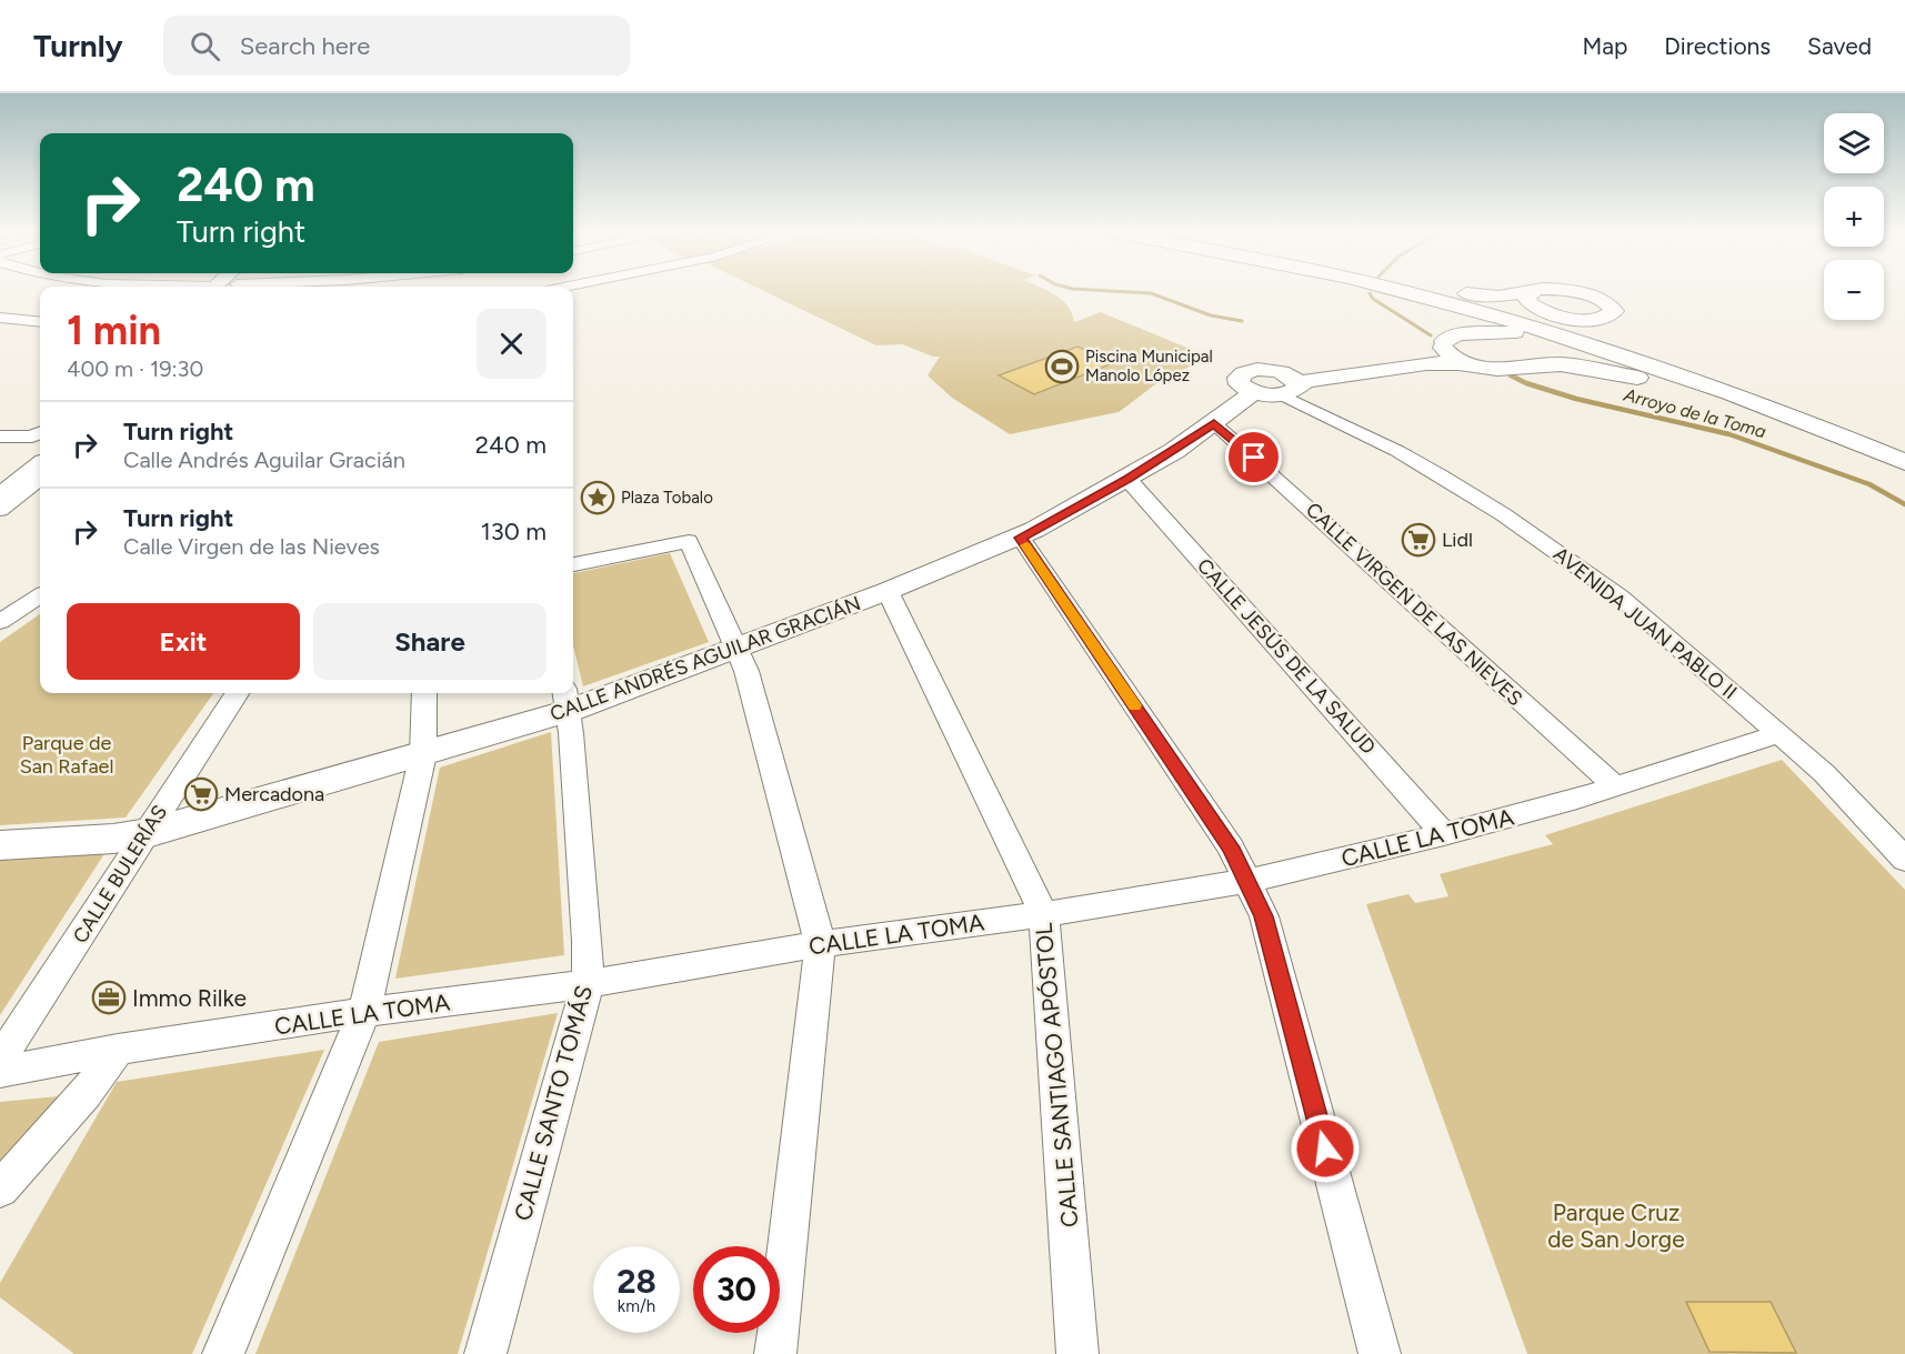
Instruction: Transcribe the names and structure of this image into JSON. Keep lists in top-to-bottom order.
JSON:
{
  "streets": {
    "main road": ["CALLE ANDRÉS AGUILAR GRACIÁN"],
    "street": [
      "CALLE VIRGEN DE LAS NIEVES",
      "AVENIDA JUAN PABLO II",
      "CALLE JESÚS DE LA SALUD",
      "CALLE LA TOMA",
      "CALLE BULERÍAS",
      "CALLE SANTIAGO APÓSTOL",
      "CALLE SANTO TOMÁS"
    ]
  },
  "crossings": [
    ["CALLE VIRGEN DE LAS NIEVES", "CALLE ANDRÉS AGUILAR GRACIÁN"],
    ["CALLE VIRGEN DE LAS NIEVES", "CALLE LA TOMA"],
    ["AVENIDA JUAN PABLO II", "CALLE ANDRÉS AGUILAR GRACIÁN"],
    ["AVENIDA JUAN PABLO II", "CALLE LA TOMA"],
    ["CALLE JESÚS DE LA SALUD", "CALLE ANDRÉS AGUILAR GRACIÁN"],
    ["CALLE JESÚS DE LA SALUD", "CALLE LA TOMA"],
    ["CALLE ANDRÉS AGUILAR GRACIÁN", "CALLE BULERÍAS"],
    ["CALLE ANDRÉS AGUILAR GRACIÁN", "CALLE SANTIAGO APÓSTOL"],
    ["CALLE ANDRÉS AGUILAR GRACIÁN", "CALLE SANTO TOMÁS"],
    ["CALLE LA TOMA", "CALLE SANTIAGO APÓSTOL"],
    ["CALLE LA TOMA", "CALLE SANTO TOMÁS"]
  ],
  "water": ["Arroyo de la Toma"],
  "parks": ["Parque de San Rafael", "Parque Cruz de San Jorge"],
  "places": {
    "sports": ["Piscina Municipal Manolo López"],
    "place": ["Plaza Tobalo"],
    "supermarket": ["Lidl", "Mercadona"],
    "office": ["Immo Rilke"]
  },
  "page": {
    "header": "Turnly",
    "search": "Search here",
    "nav": ["Map", "Directions", "Saved"],
    "map_buttons": ["+", "−"],
    "turn": ["240 m", "Turn right"],
    "heading": ["1 min", "400 m · 19:30"],
    "list": [
      {
        "name": "Turn right",
        "note": "Calle Andrés Aguilar Gracián",
        "value": "240 m"
      },
      {
        "name": "Turn right",
        "note": "Calle Virgen de las Nieves",
        "value": "130 m"
      }
    ],
    "buttons": ["Exit", "Share"],
    "speed": "28 km/h",
    "limit": "30"
  }
}
